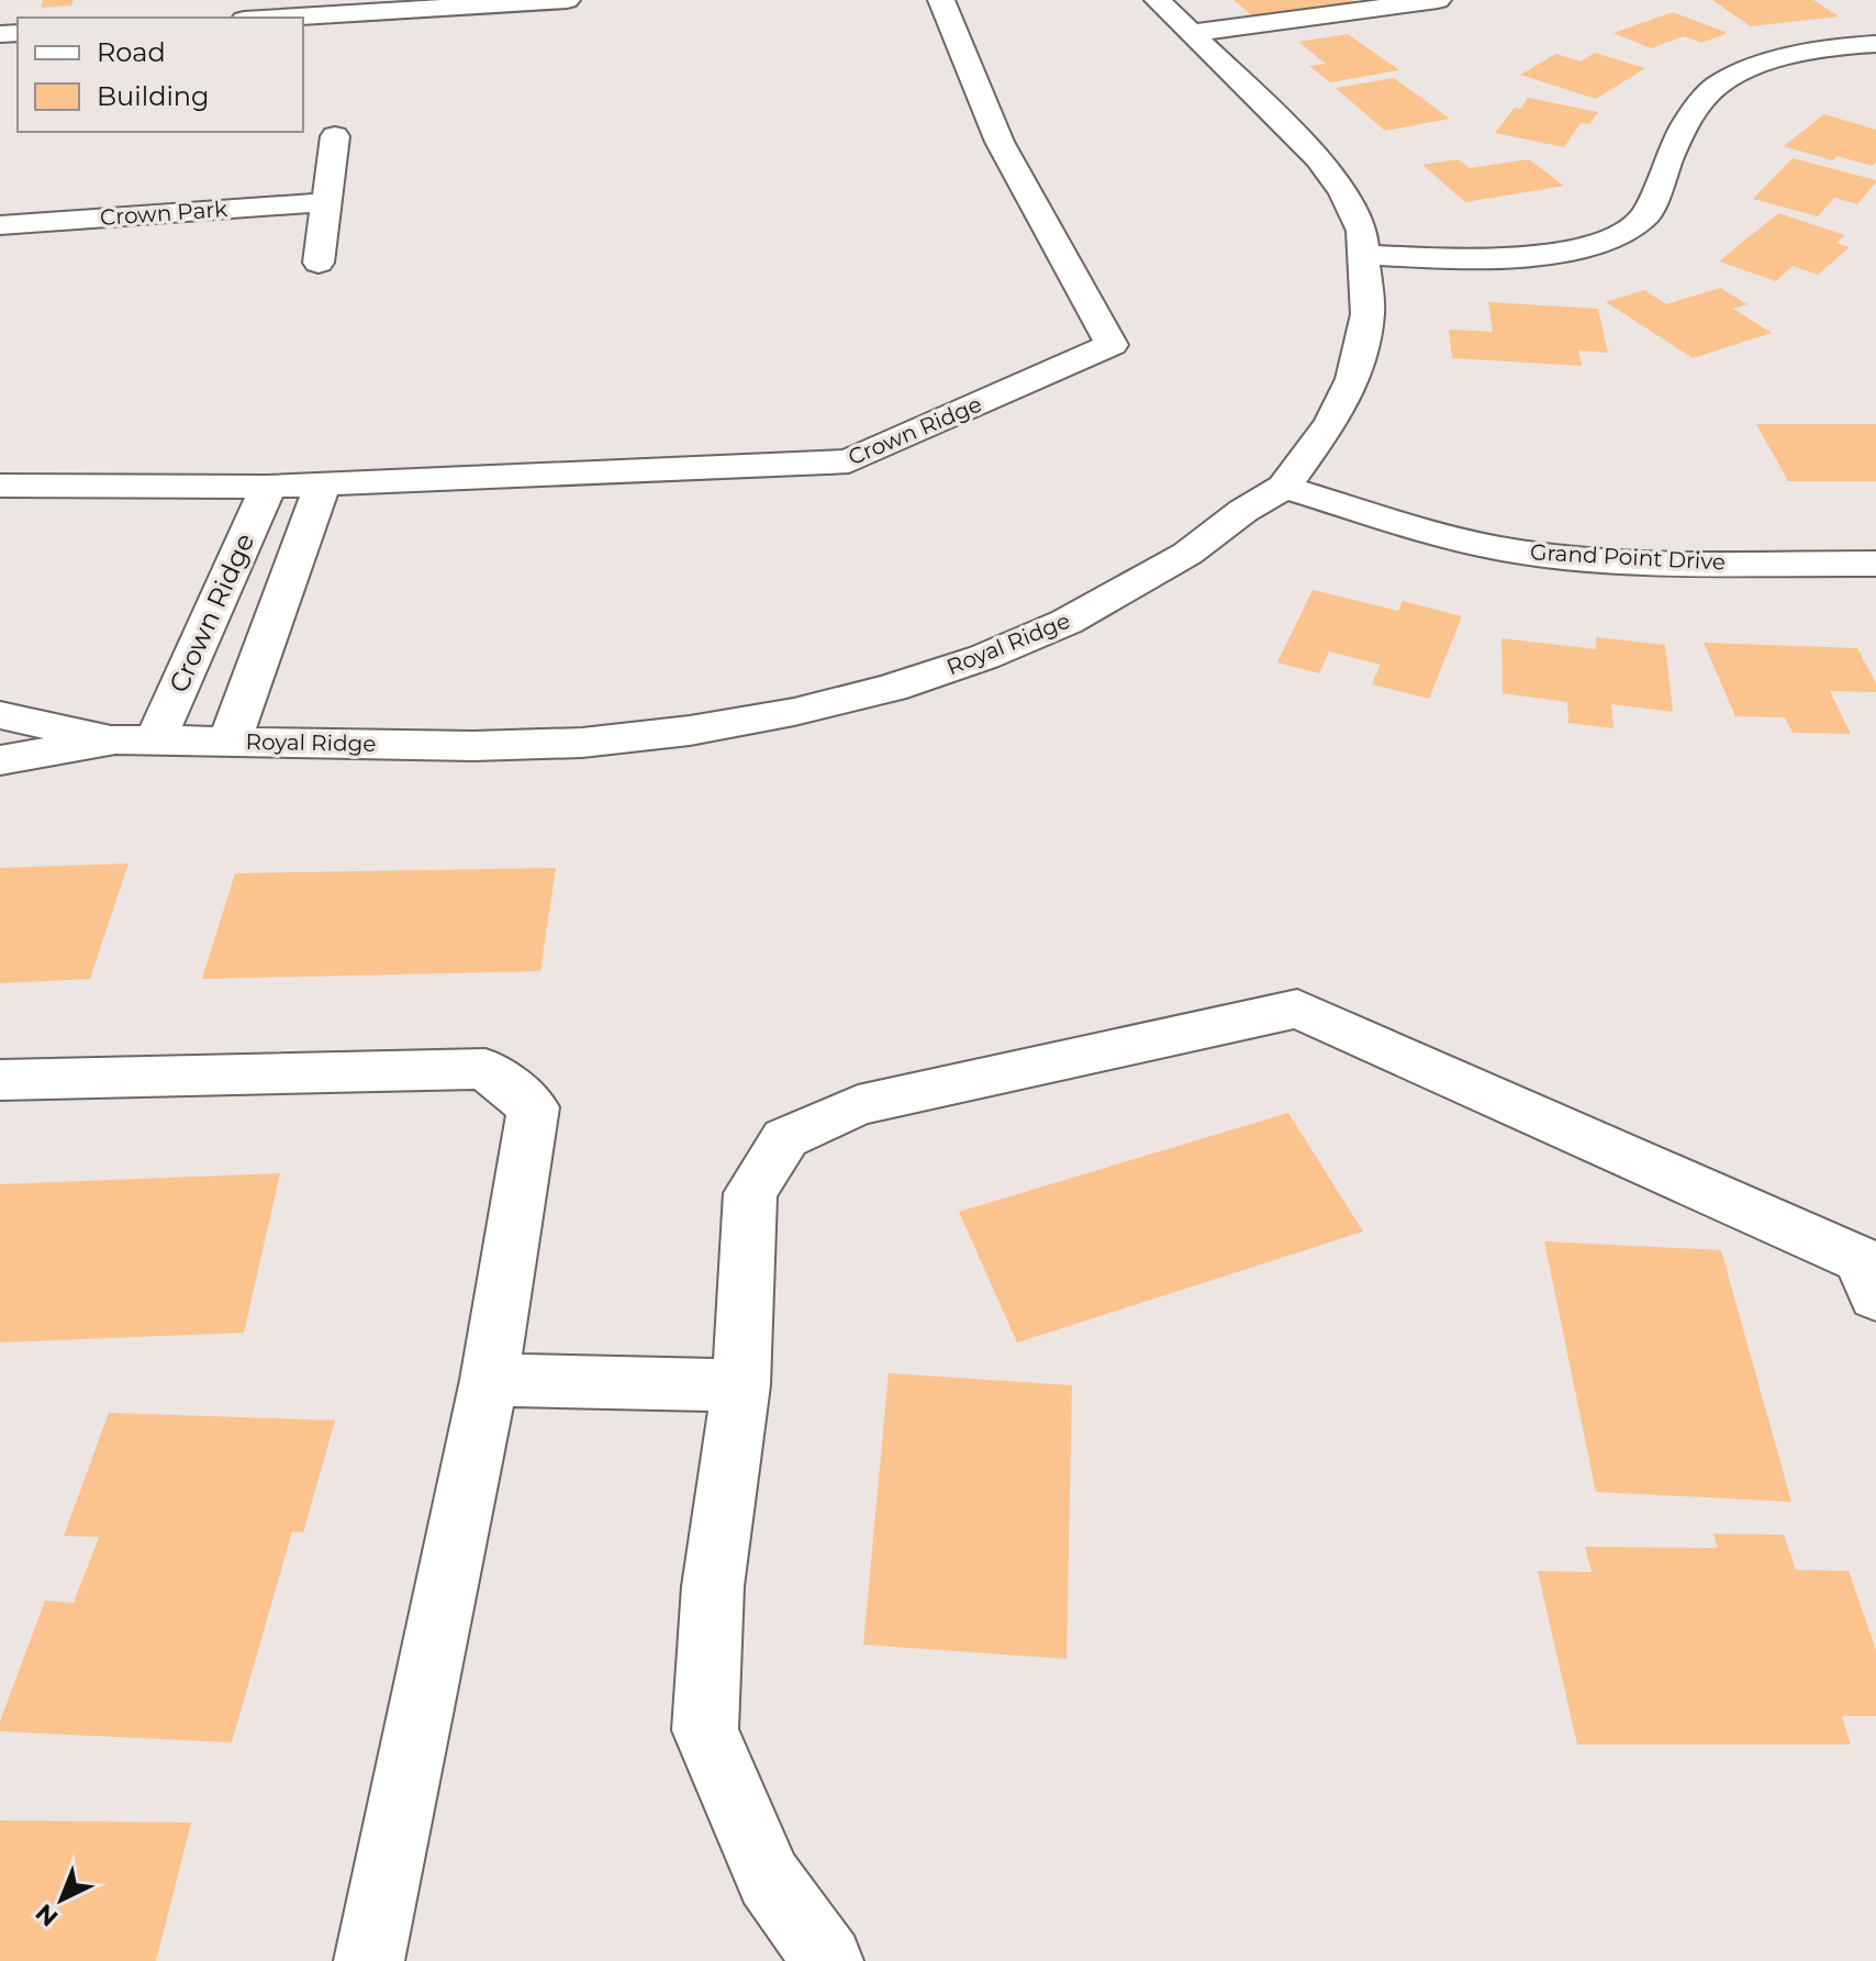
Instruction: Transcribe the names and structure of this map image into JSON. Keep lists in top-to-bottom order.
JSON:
{
  "streets": {
    "street": [
      "Crown Park",
      "Crown Ridge",
      "Grand Point Drive",
      "Royal Ridge"
    ]
  },
  "crossings": [
    ["Crown Ridge", "Royal Ridge"],
    ["Grand Point Drive", "Royal Ridge"]
  ],
  "legend": ["Road", "Building"],
  "north": "bottom left"
}
